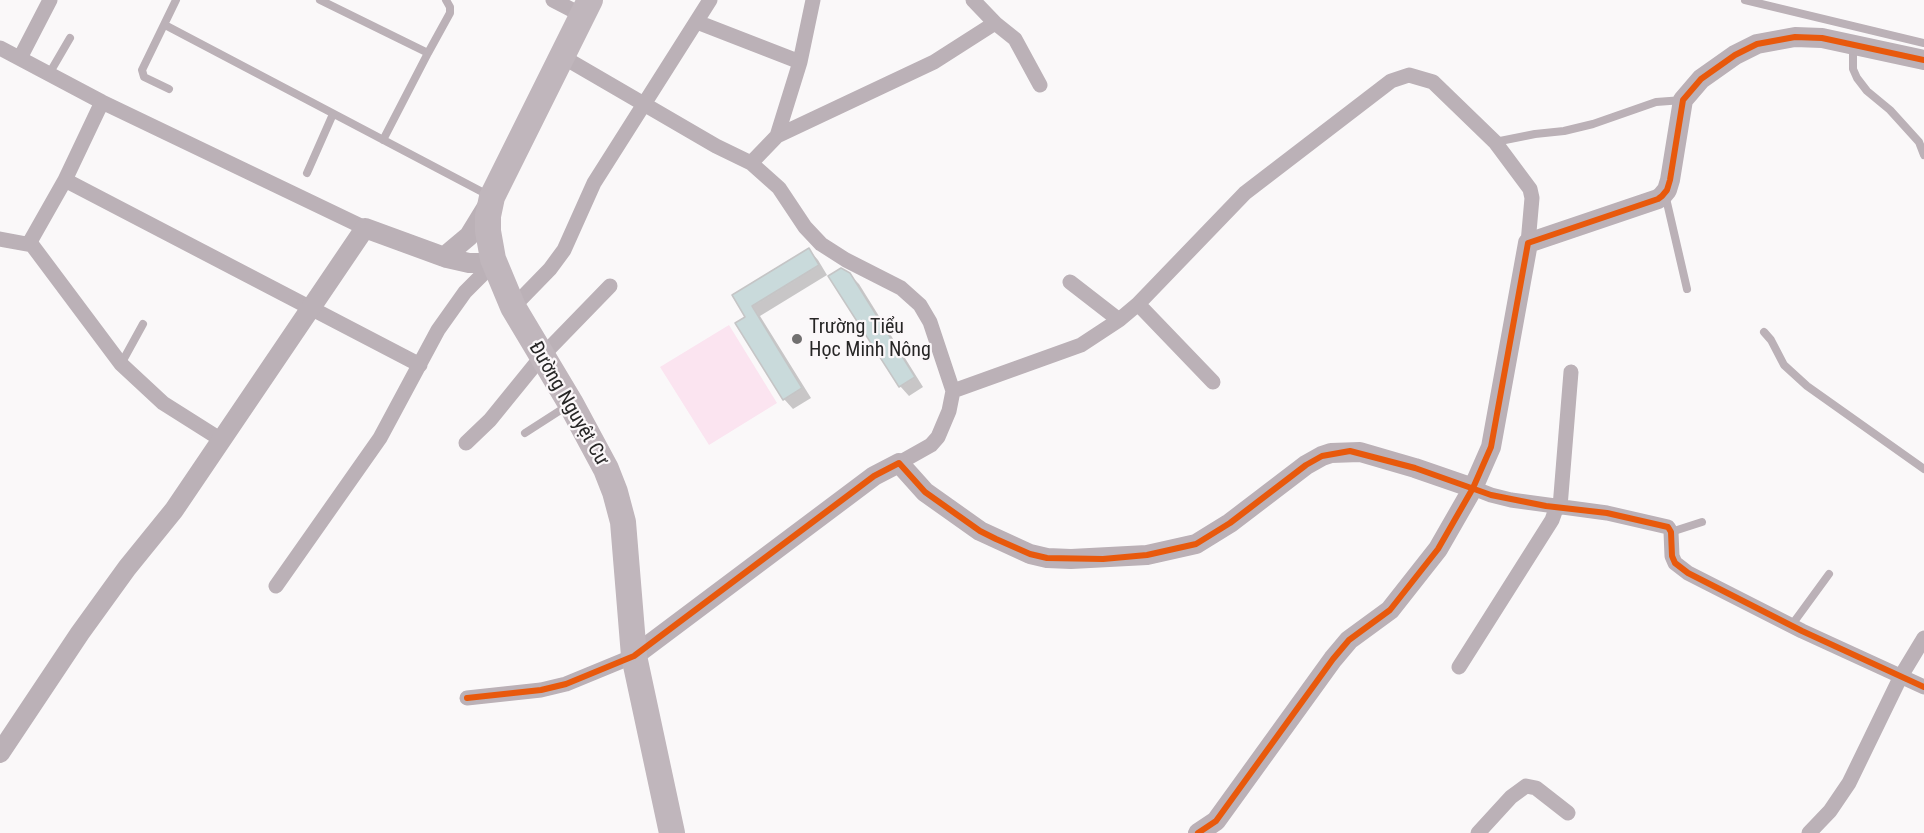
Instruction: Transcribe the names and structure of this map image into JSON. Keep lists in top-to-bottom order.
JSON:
{
  "streets": {
    "highway": ["Đường Nguyệt Cư"]
  },
  "places": ["Trường Tiểu Học Minh Nông"]
}
